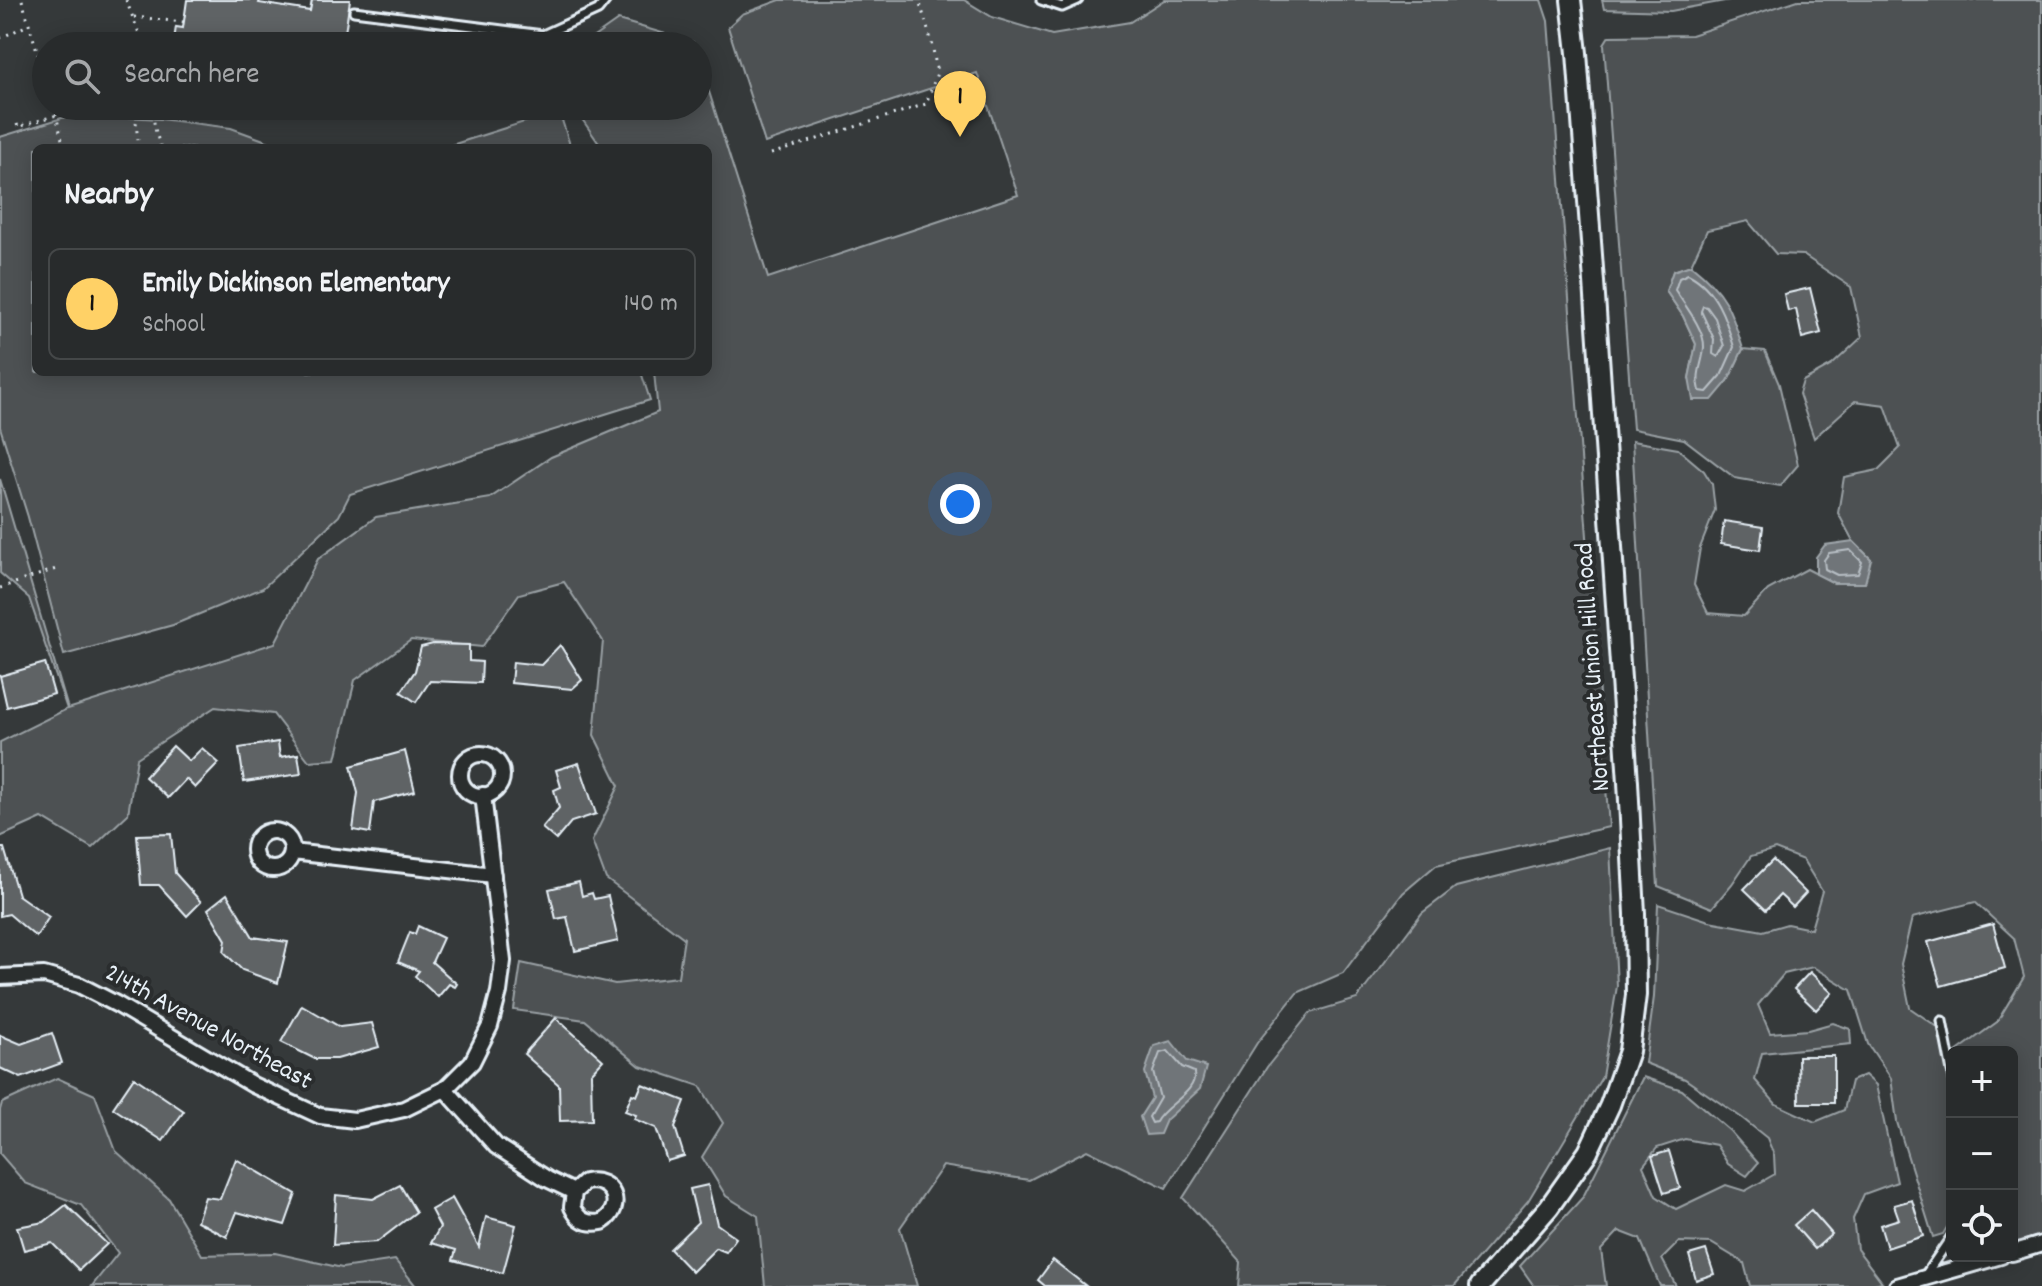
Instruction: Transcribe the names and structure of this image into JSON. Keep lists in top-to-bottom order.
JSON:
{
  "streets": {
    "street": ["Northeast Union Hill Road", "214th Avenue Northeast"]
  },
  "page": {
    "search": "Search here",
    "pins": "1",
    "heading": "Nearby",
    "list": [
      {
        "mark": "1",
        "name": "Emily Dickinson Elementary",
        "note": "School",
        "value": "140 m"
      }
    ],
    "map_buttons": ["+", "−"]
  }
}
